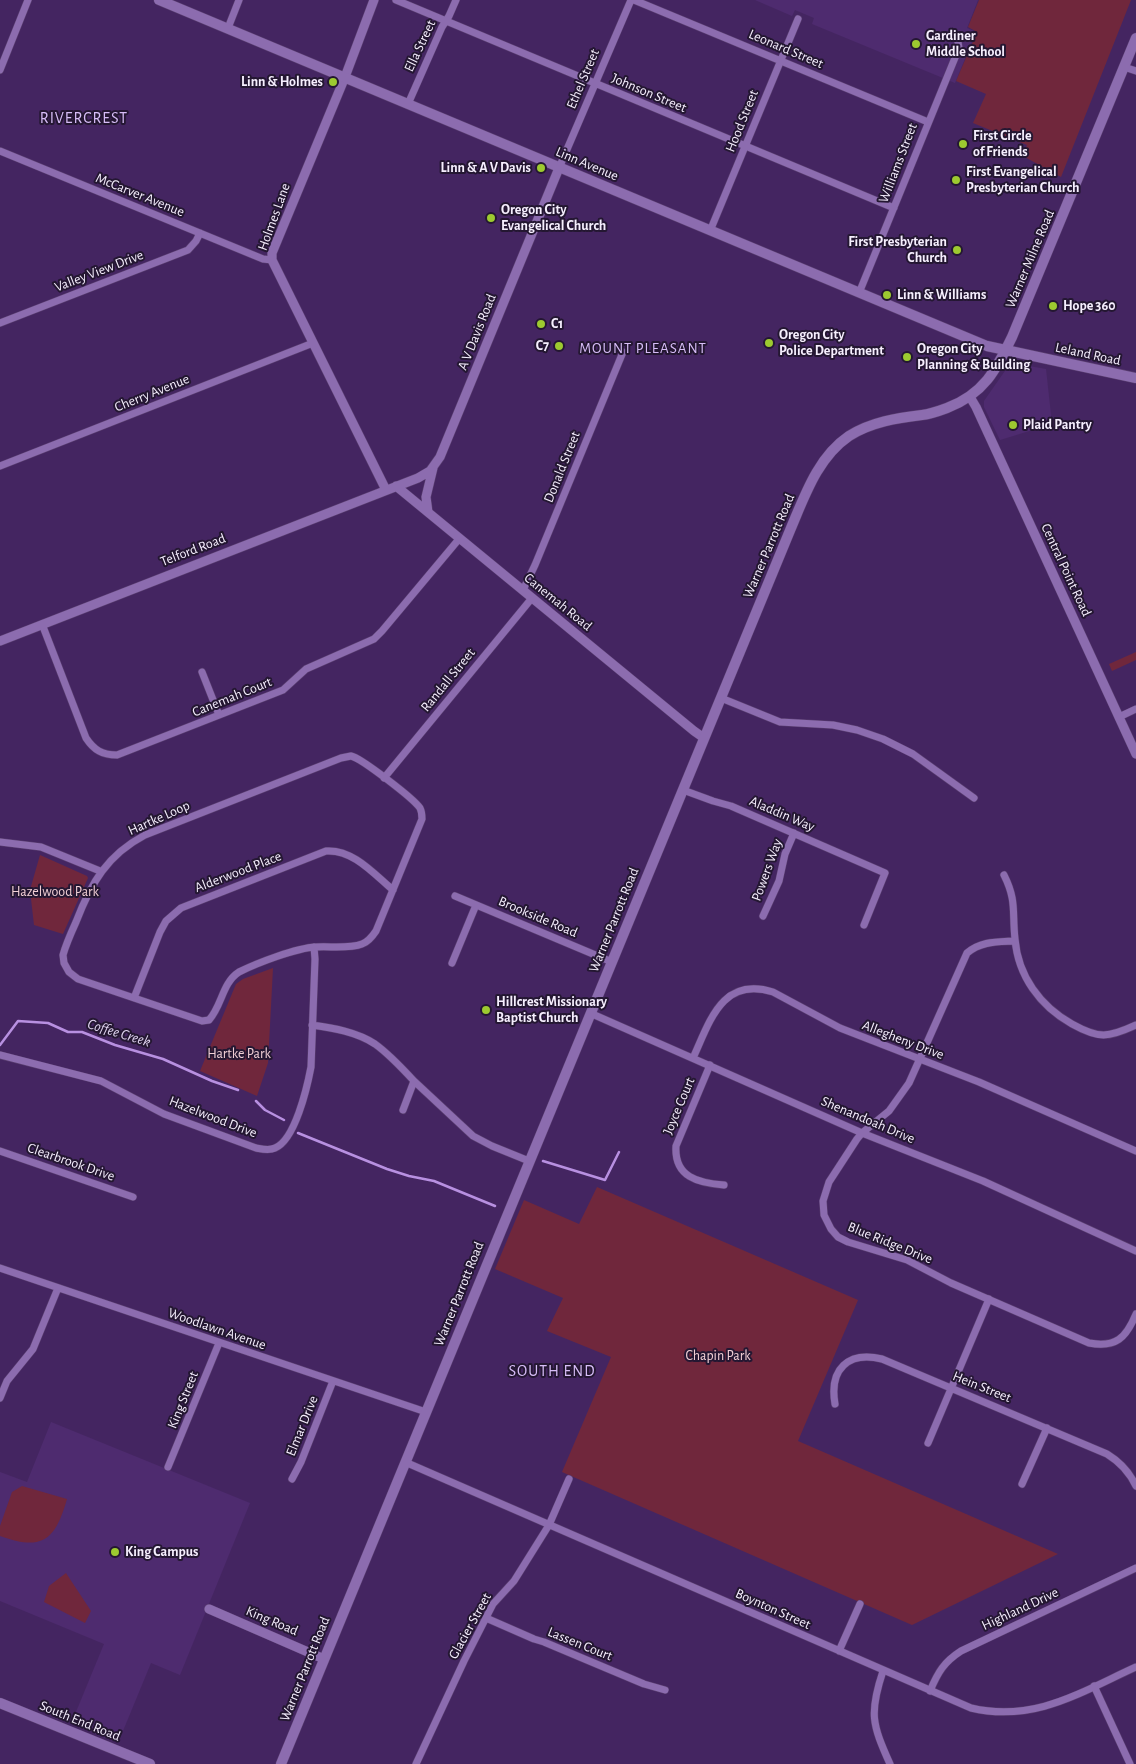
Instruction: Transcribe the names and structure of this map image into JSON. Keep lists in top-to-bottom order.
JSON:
{
  "streets": {
    "main road": [
      "Linn Avenue",
      "Warner Milne Road",
      "Leland Road",
      "Warner Parrott Road",
      "South End Road"
    ],
    "street": [
      "Ella Street",
      "Leonard Street",
      "Ethel Street",
      "Johnson Street",
      "Hood Street",
      "Williams Street",
      "McCarver Avenue",
      "Holmes Lane",
      "Valley View Drive",
      "A V Davis Road",
      "Cherry Avenue",
      "Donald Street",
      "Telford Road",
      "Central Point Road",
      "Canemah Road",
      "Randall Street",
      "Canemah Court",
      "Aladdin Way",
      "Hartke Loop",
      "Powers Way",
      "Alderwood Place",
      "Brookside Road",
      "Allegheny Drive",
      "Joyce Court",
      "Hazelwood Drive",
      "Shenandoah Drive",
      "Clearbrook Drive",
      "Blue Ridge Drive",
      "Woodlawn Avenue",
      "Hein Street",
      "King Street",
      "Elmar Drive",
      "Boynton Street",
      "Highland Drive",
      "King Road",
      "Glacier Street",
      "Lassen Court"
    ]
  },
  "crossings": [
    ["Ella Street", "Johnson Street"],
    ["Ella Street", "Linn Avenue"],
    ["Leonard Street", "Ethel Street"],
    ["Leonard Street", "Hood Street"],
    ["Leonard Street", "Williams Street"],
    ["Ethel Street", "Johnson Street"],
    ["Ethel Street", "Linn Avenue"],
    ["Ethel Street", "A V Davis Road"],
    ["Johnson Street", "Hood Street"],
    ["Johnson Street", "Williams Street"],
    ["Hood Street", "Linn Avenue"],
    ["Williams Street", "Linn Avenue"],
    ["Linn Avenue", "Holmes Lane"],
    ["Linn Avenue", "Warner Milne Road"],
    ["Linn Avenue", "A V Davis Road"],
    ["Linn Avenue", "Leland Road"],
    ["Linn Avenue", "Warner Parrott Road"],
    ["McCarver Avenue", "Holmes Lane"],
    ["McCarver Avenue", "Valley View Drive"],
    ["Holmes Lane", "Cherry Avenue"],
    ["Holmes Lane", "Telford Road"],
    ["Warner Milne Road", "Leland Road"],
    ["Warner Milne Road", "Warner Parrott Road"],
    ["A V Davis Road", "Canemah Road"],
    ["Leland Road", "Warner Parrott Road"],
    ["Donald Street", "Canemah Road"],
    ["Warner Parrott Road", "Central Point Road"],
    ["Warner Parrott Road", "Canemah Road"],
    ["Warner Parrott Road", "Aladdin Way"],
    ["Warner Parrott Road", "Brookside Road"],
    ["Warner Parrott Road", "Shenandoah Drive"],
    ["Warner Parrott Road", "Woodlawn Avenue"],
    ["Warner Parrott Road", "Boynton Street"],
    ["Warner Parrott Road", "King Road"],
    ["Telford Road", "Canemah Road"],
    ["Telford Road", "Canemah Court"],
    ["Canemah Road", "Randall Street"],
    ["Canemah Road", "Canemah Court"],
    ["Randall Street", "Hartke Loop"],
    ["Aladdin Way", "Powers Way"],
    ["Hartke Loop", "Alderwood Place"],
    ["Hartke Loop", "Hazelwood Drive"],
    ["Allegheny Drive", "Shenandoah Drive"],
    ["Allegheny Drive", "Blue Ridge Drive"],
    ["Joyce Court", "Shenandoah Drive"],
    ["Shenandoah Drive", "Blue Ridge Drive"],
    ["Woodlawn Avenue", "King Street"],
    ["Woodlawn Avenue", "Elmar Drive"],
    ["Boynton Street", "Highland Drive"],
    ["Boynton Street", "Glacier Street"],
    ["Glacier Street", "Lassen Court"]
  ],
  "districts": ["RIVERCREST", "MOUNT PLEASANT", "SOUTH END"],
  "water": ["Coffee Creek"],
  "parks": ["Hazelwood Park", "Hartke Park", "Chapin Park"],
  "places": [
    "Gardiner Middle School",
    "Linn & Holmes",
    "First Circle of Friends",
    "Linn & A V Davis",
    "First Evangelical Presbyterian Church",
    "Oregon City Evangelical Church",
    "First Presbyterian Church",
    "Linn & Williams",
    "Hope 360",
    "C1",
    "Oregon City Police Department",
    "C7",
    "Oregon City Planning & Building",
    "Plaid Pantry",
    "Hillcrest Missionary Baptist Church",
    "King Campus"
  ]
}
